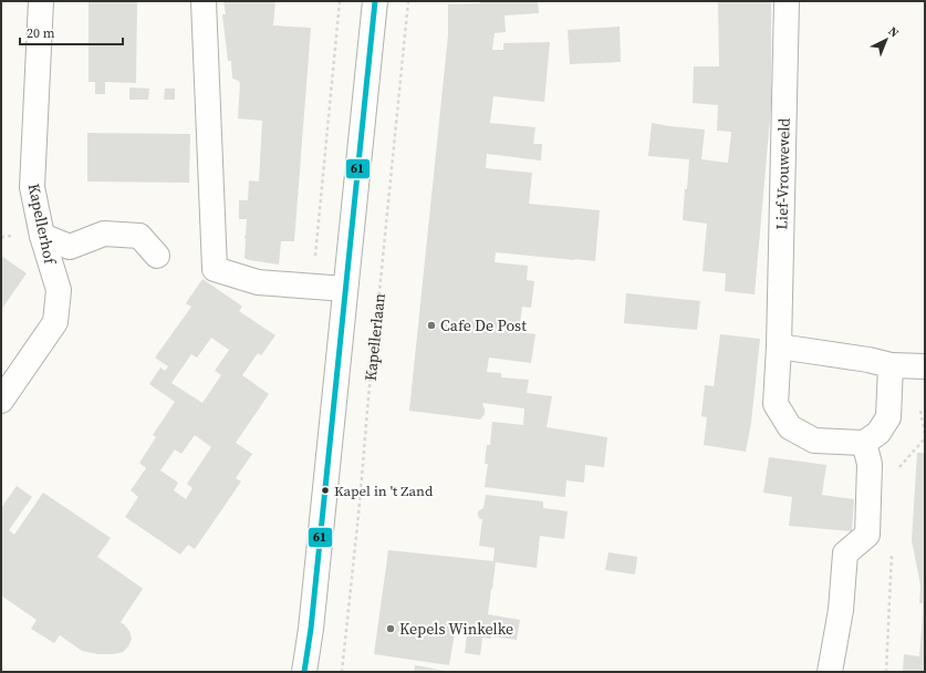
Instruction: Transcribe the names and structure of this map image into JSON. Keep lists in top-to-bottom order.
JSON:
{
  "streets": {
    "street": ["Lief-Vrouweveld", "Kapellerhof"],
    "path": ["Kapellerlaan"]
  },
  "places": ["Cafe De Post", "Kapel in 't Zand", "Kepels Winkelke"],
  "lines": ["transit line 61"],
  "scale_bar": "20 m",
  "north": "top right"
}
